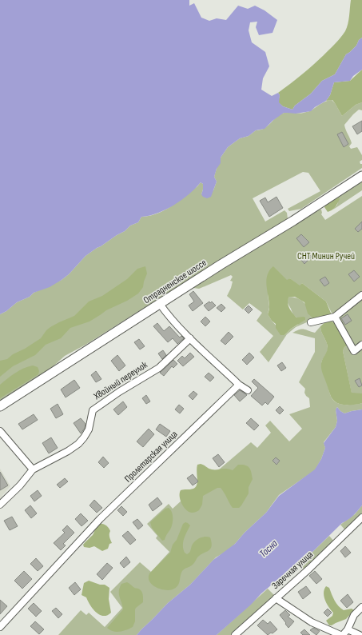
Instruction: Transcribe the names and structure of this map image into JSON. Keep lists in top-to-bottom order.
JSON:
{
  "streets": {
    "main road": ["Отрадненское шоссе"],
    "street": ["Хвойный переулок", "Пролетарская улица", "Заречная улица"]
  },
  "water": ["Тосна"],
  "parks": ["СНТ Минин Ручей"]
}
